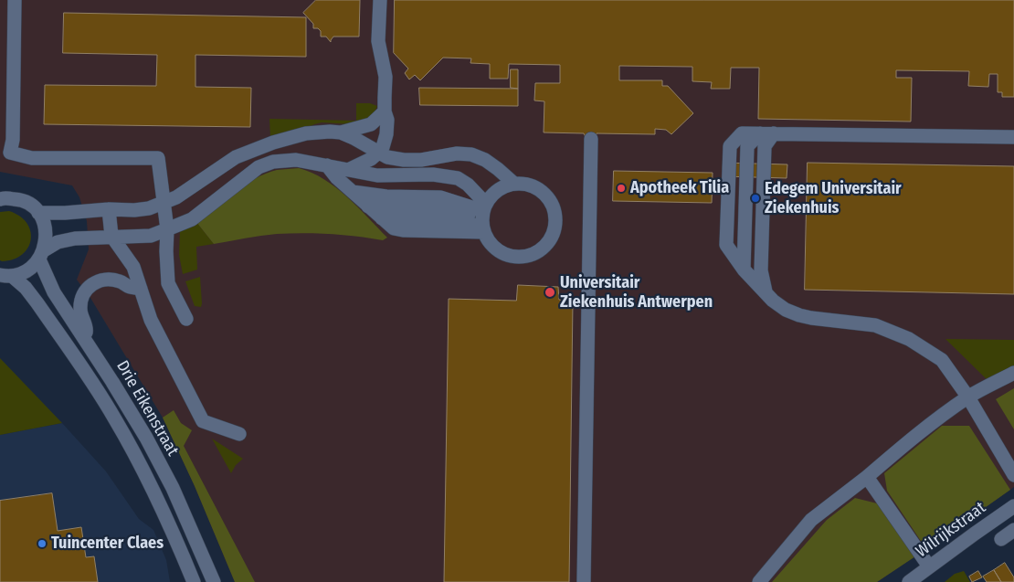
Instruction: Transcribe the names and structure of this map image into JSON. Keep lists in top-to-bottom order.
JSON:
{
  "streets": {
    "street": ["Drie Eikenstraat", "Wilrijkstraat"]
  },
  "places": [
    "Apotheek Tilia",
    "Edegem Universitair Ziekenhuis",
    "Universitair Ziekenhuis Antwerpen",
    "Tuincenter Claes"
  ]
}
